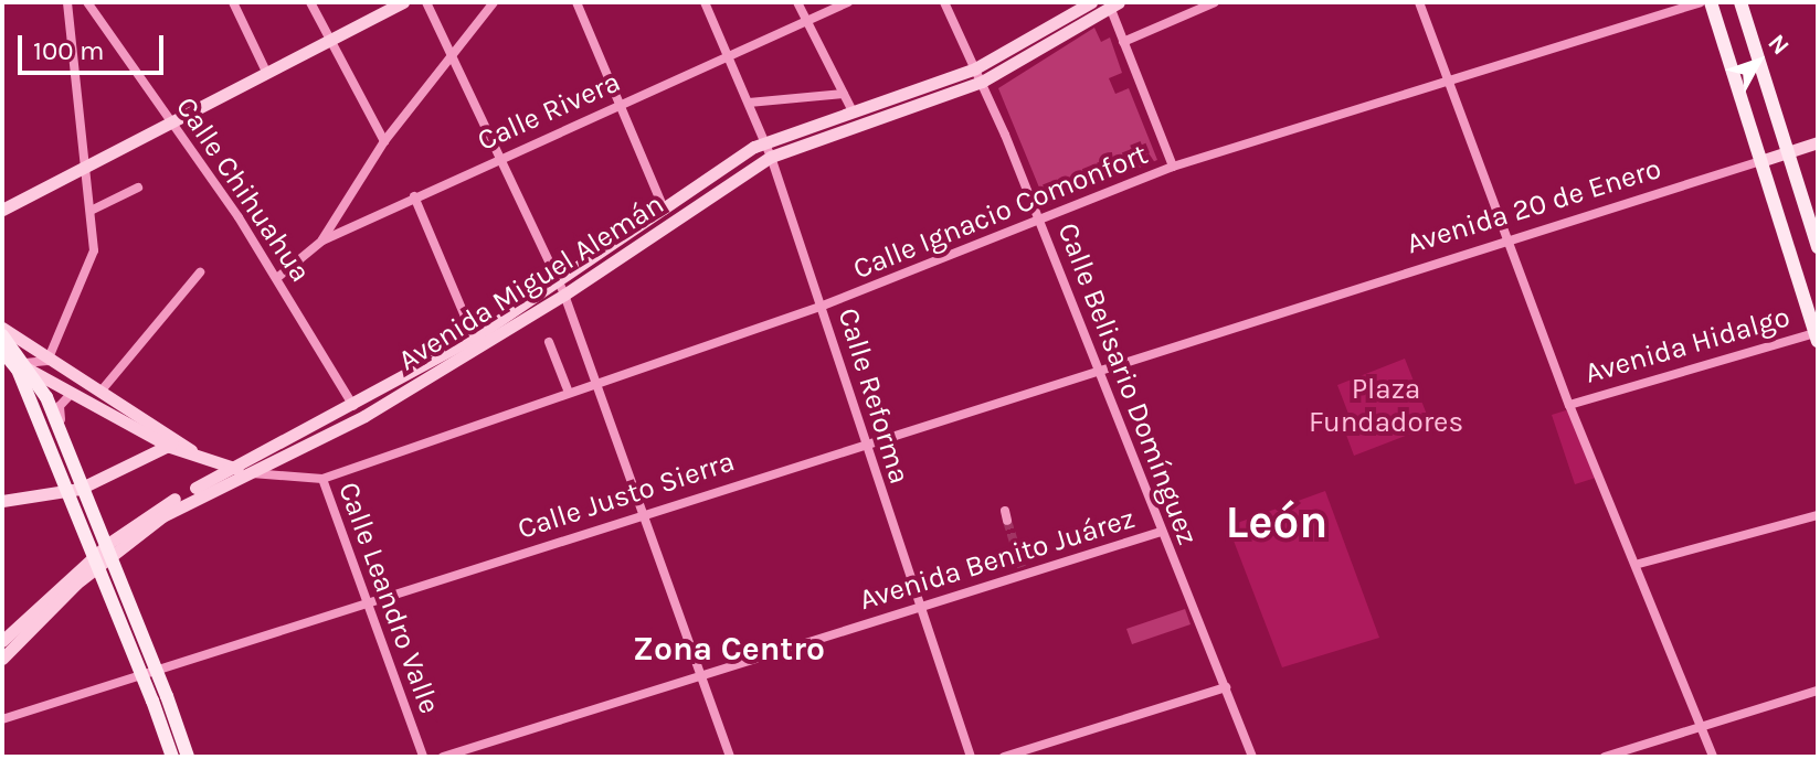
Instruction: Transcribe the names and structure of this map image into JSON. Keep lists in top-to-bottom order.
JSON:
{
  "streets": {
    "main road": ["Avenida 20 de Enero", "Avenida Miguel Alemán", "Calle Leandro Valle"],
    "street": [
      "Calle Rivera",
      "Calle Chihuahua",
      "Calle Ignacio Comonfort",
      "Avenida Hidalgo",
      "Calle Belisario Domínguez",
      "Calle Reforma",
      "Calle Justo Sierra",
      "Avenida Benito Juárez"
    ]
  },
  "crossings": [
    ["Calle Rivera", "Calle Chihuahua"],
    ["Calle Rivera", "Calle Reforma"],
    ["Calle Chihuahua", "Avenida Miguel Alemán"],
    ["Avenida 20 de Enero", "Calle Justo Sierra"],
    ["Calle Ignacio Comonfort", "Calle Belisario Domínguez"],
    ["Calle Ignacio Comonfort", "Calle Reforma"],
    ["Calle Ignacio Comonfort", "Calle Leandro Valle"],
    ["Avenida Miguel Alemán", "Calle Belisario Domínguez"],
    ["Avenida Miguel Alemán", "Calle Reforma"],
    ["Avenida Miguel Alemán", "Calle Leandro Valle"],
    ["Calle Belisario Domínguez", "Calle Justo Sierra"],
    ["Calle Belisario Domínguez", "Avenida Benito Juárez"],
    ["Calle Reforma", "Calle Justo Sierra"],
    ["Calle Reforma", "Avenida Benito Juárez"],
    ["Calle Justo Sierra", "Calle Leandro Valle"]
  ],
  "districts": ["León", "Zona Centro"],
  "parks": ["Plaza Fundadores"],
  "scale_bar": "100 m",
  "north": "top right"
}
